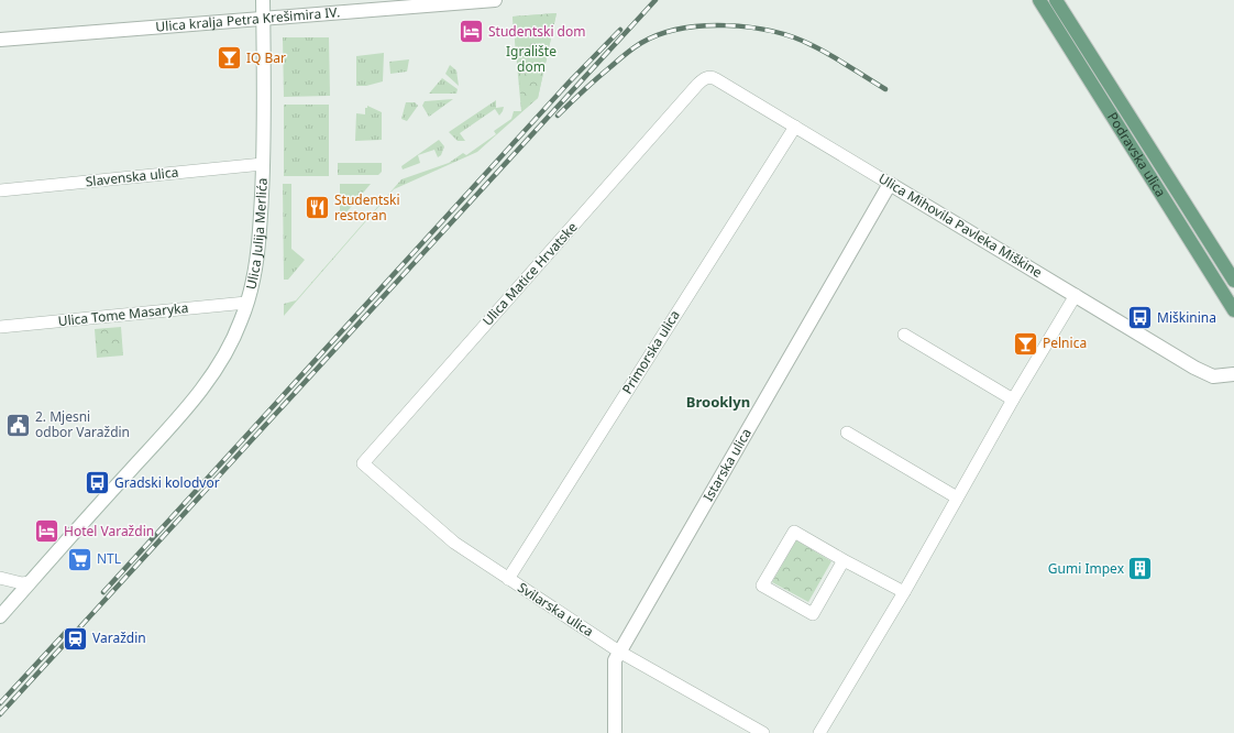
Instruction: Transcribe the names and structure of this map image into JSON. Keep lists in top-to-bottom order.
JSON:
{
  "streets": {
    "main road": ["Podravska ulica"],
    "street": [
      "Ulica kralja Petra Krešimira IV.",
      "Slavenska ulica",
      "Ulica Mihovila Pavleka Miškine",
      "Ulica Julija Merlića",
      "Ulica Matice Hrvatske",
      "Ulica Tome Masaryka",
      "Primorska ulica",
      "Istarska ulica",
      "Svilarska ulica"
    ]
  },
  "crossings": [
    ["Ulica kralja Petra Krešimira IV.", "Ulica Julija Merlića"],
    ["Slavenska ulica", "Ulica Julija Merlića"],
    ["Ulica Mihovila Pavleka Miškine", "Ulica Matice Hrvatske"],
    ["Ulica Mihovila Pavleka Miškine", "Primorska ulica"],
    ["Ulica Mihovila Pavleka Miškine", "Istarska ulica"],
    ["Ulica Julija Merlića", "Ulica Tome Masaryka"],
    ["Ulica Matice Hrvatske", "Svilarska ulica"],
    ["Primorska ulica", "Svilarska ulica"],
    ["Istarska ulica", "Svilarska ulica"]
  ],
  "districts": ["Brooklyn"],
  "parks": ["Igralište dom"],
  "places": {
    "hotel": ["Studentski dom", "Hotel Varaždin"],
    "bar": ["IQ Bar", "Pelnica"],
    "restaurant": ["Studentski restoran"],
    "bus stop": ["Miškinina", "Gradski kolodvor"],
    "public building": ["2. Mjesni odbor Varaždin"],
    "supermarket": ["NTL"],
    "building": ["Gumi Impex"],
    "station": ["Varaždin"]
  }
}
